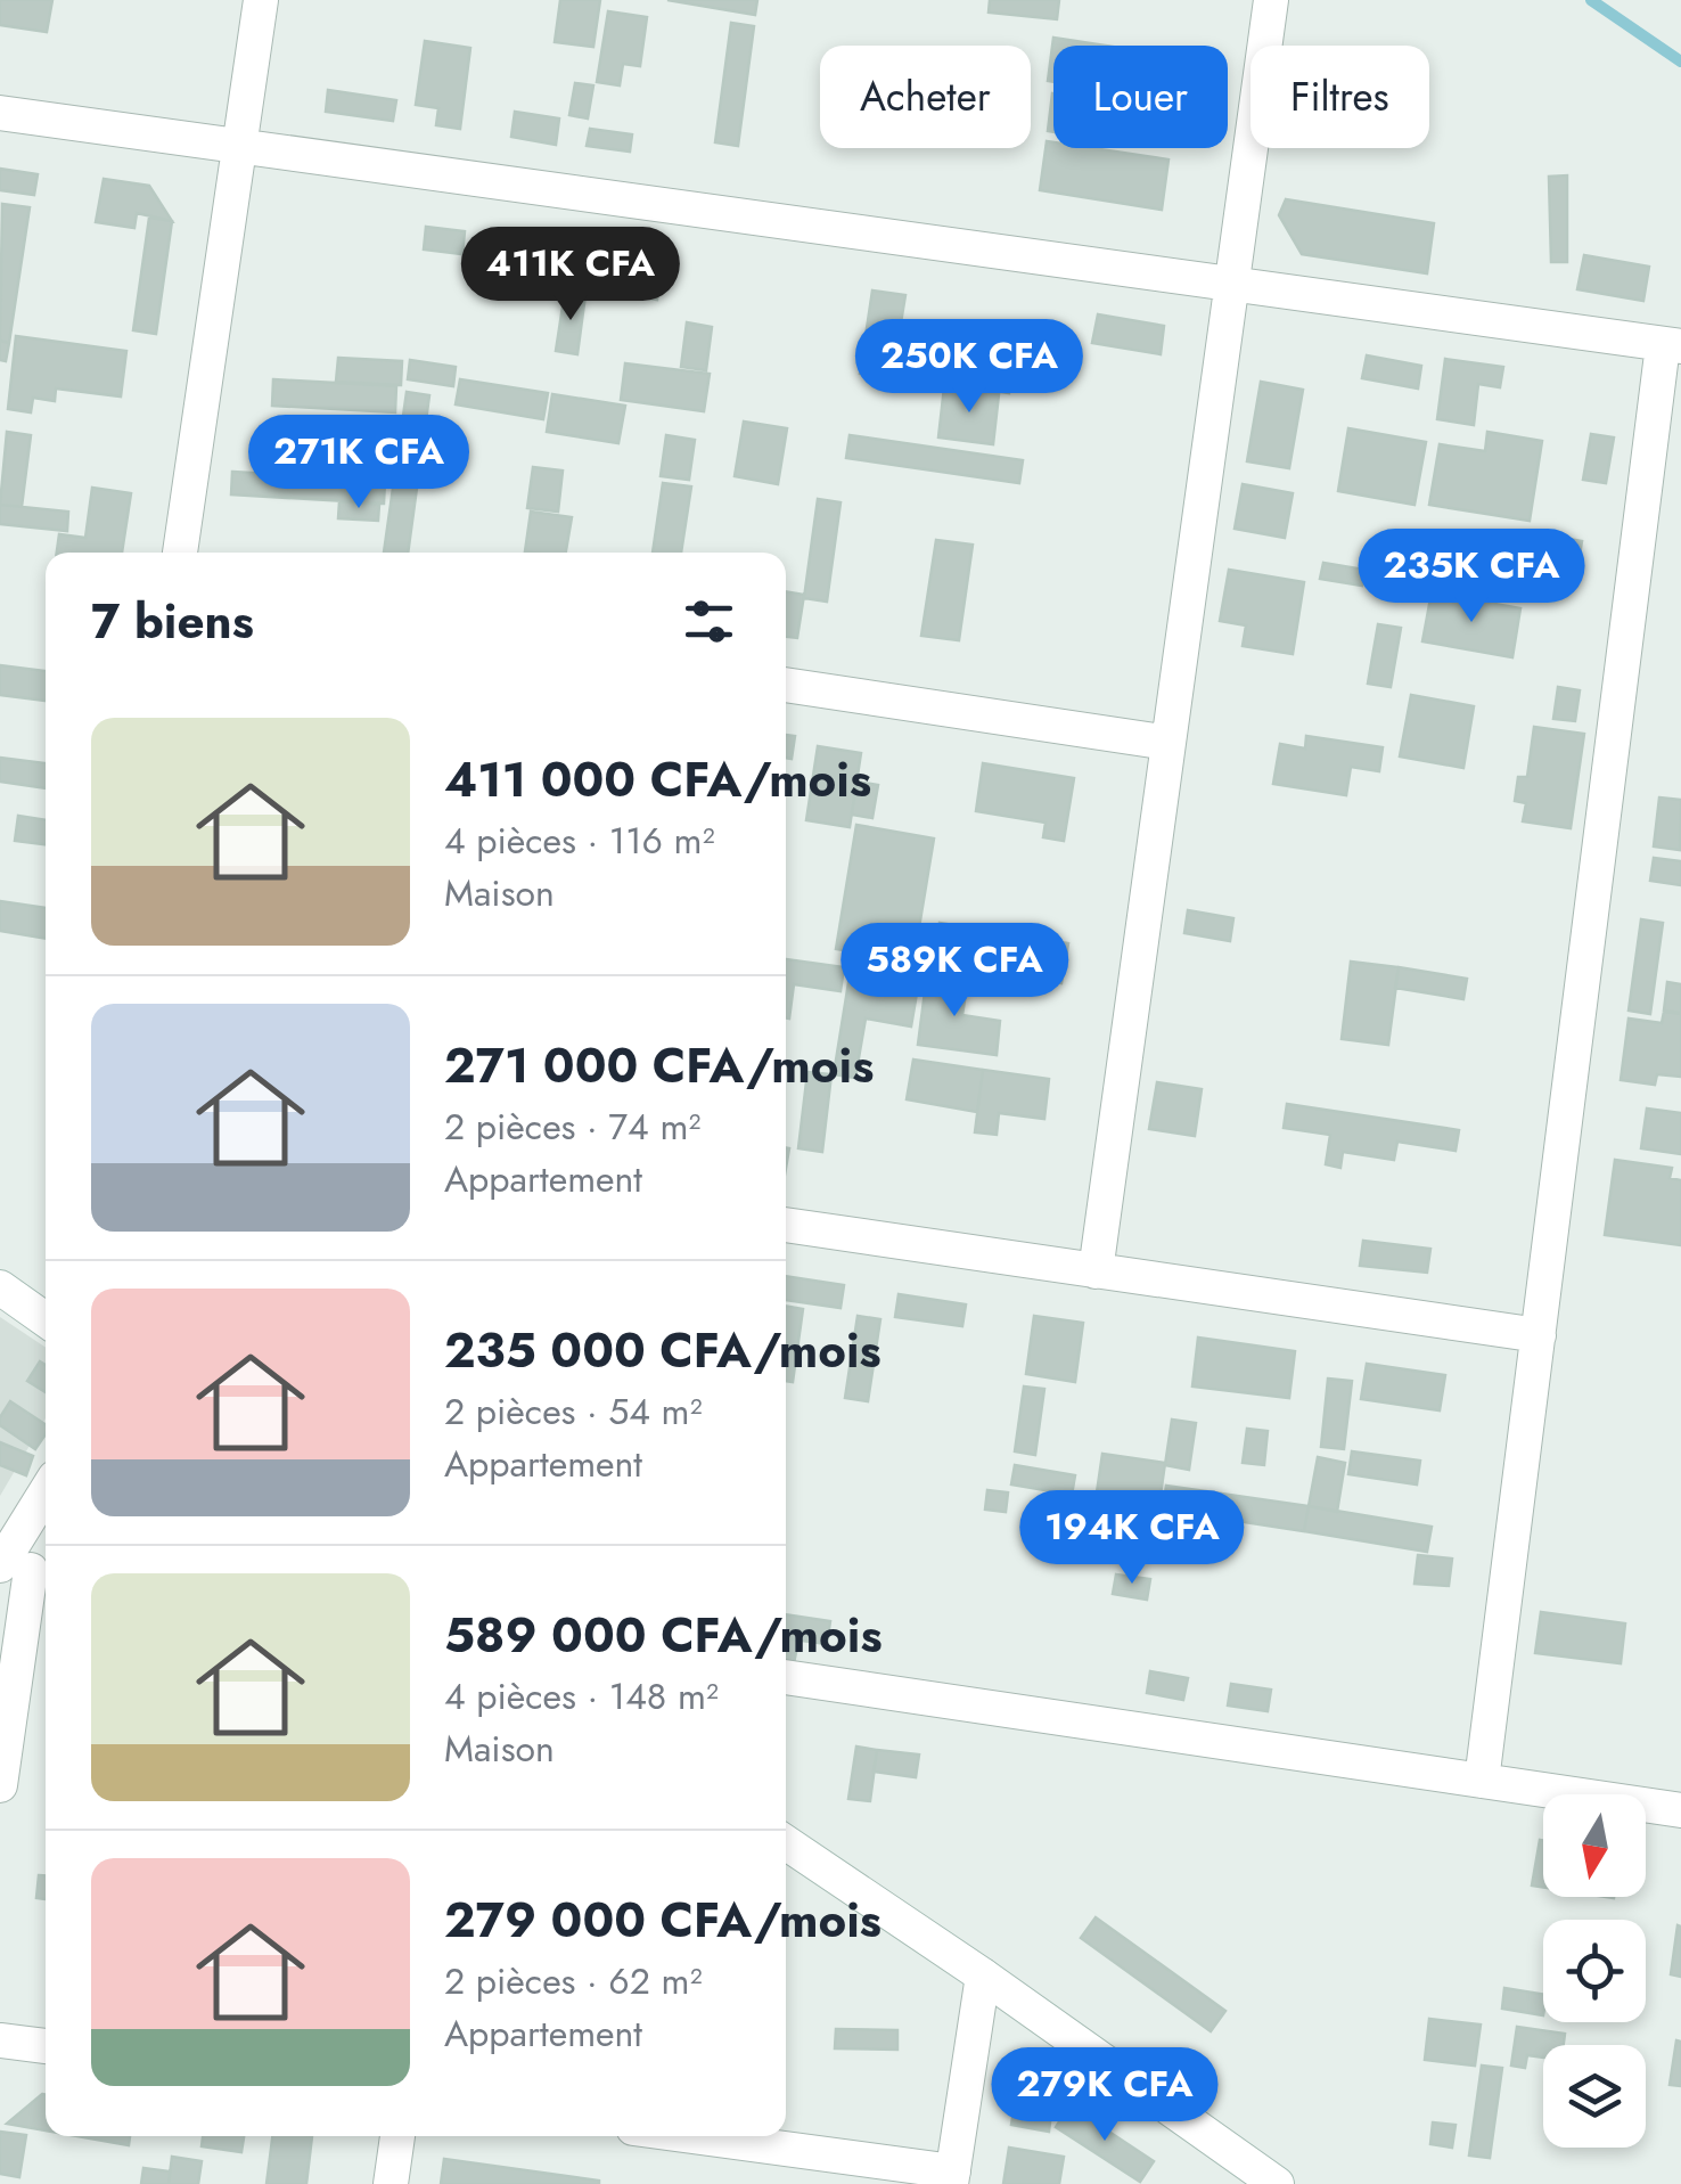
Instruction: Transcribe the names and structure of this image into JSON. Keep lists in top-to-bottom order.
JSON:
{
  "north": "bottom",
  "page": {
    "chip": ["Acheter", "Louer", "Filtres"],
    "price": [
      "411K CFA",
      "250K CFA",
      "271K CFA",
      "235K CFA",
      "589K CFA",
      "194K CFA",
      "279K CFA"
    ],
    "heading": "7 biens",
    "list": [
      {
        "name": "411 000 CFA/mois",
        "note": "4 pièces · 116 m² · Maison"
      },
      {
        "name": "271 000 CFA/mois",
        "note": "2 pièces · 74 m² · Appartement"
      },
      {
        "name": "235 000 CFA/mois",
        "note": "2 pièces · 54 m² · Appartement"
      },
      {
        "name": "589 000 CFA/mois",
        "note": "4 pièces · 148 m² · Maison"
      },
      {
        "name": "279 000 CFA/mois",
        "note": "2 pièces · 62 m² · Appartement"
      }
    ]
  }
}
